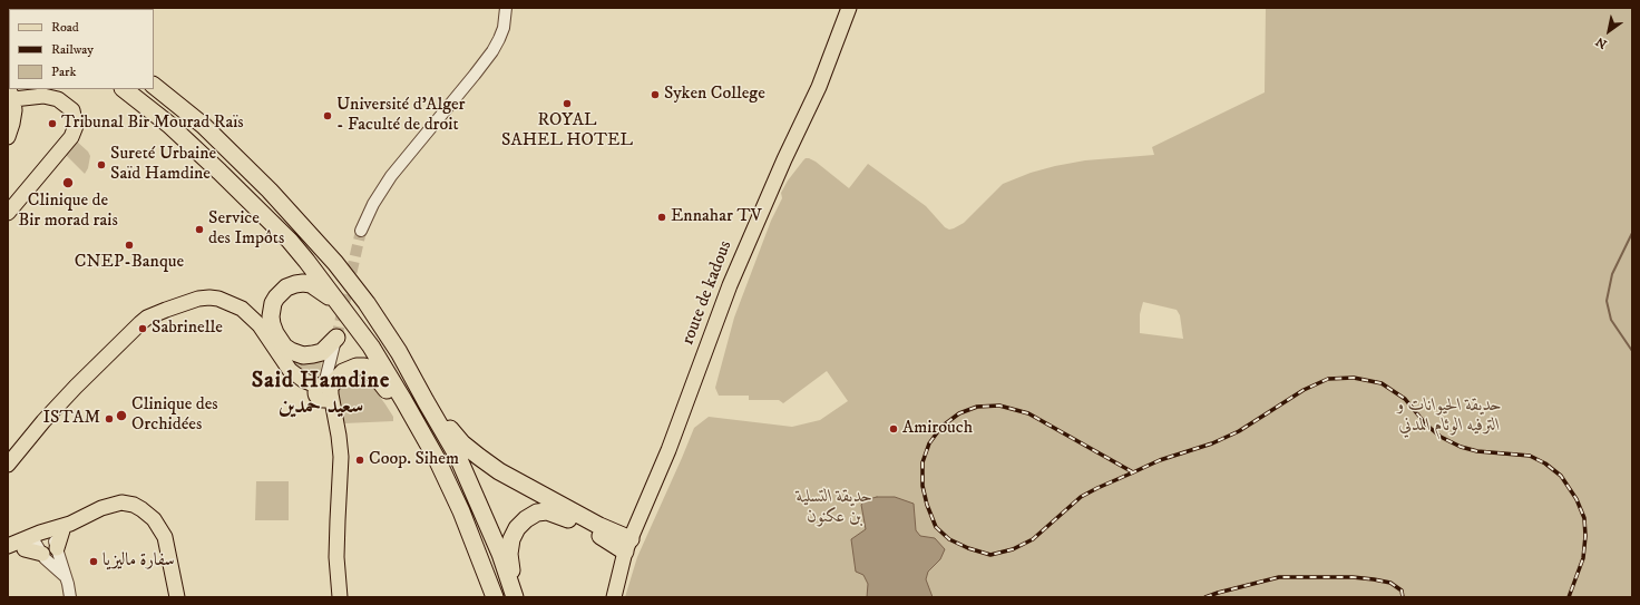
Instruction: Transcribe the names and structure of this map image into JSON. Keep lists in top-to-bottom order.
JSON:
{
  "streets": {
    "main road": ["route de kadous"]
  },
  "districts": ["Said Hamdine سعيد حمدين"],
  "parks": ["حديقة الحيوانات و الترفيه الوئام المدني", "حديقة التسلية بن عكنون"],
  "places": [
    "Syken College",
    "ROYAL SAHEL HOTEL",
    "Université d'Alger - Faculté de droit",
    "Tribunal Bir Mourad Raïs",
    "Sureté Urbaine Saïd Hamdine",
    "Clinique de Bir morad rais",
    "Ennahar TV",
    "Service des Impôts",
    "CNEP-Banque",
    "Sabrinelle",
    "Clinique des Orchidées",
    "ISTAM",
    "Amirouch",
    "Coop. Sihem",
    "سفارة ماليزيا"
  ],
  "legend": ["Road", "Railway", "Park"],
  "north": "bottom left"
}
